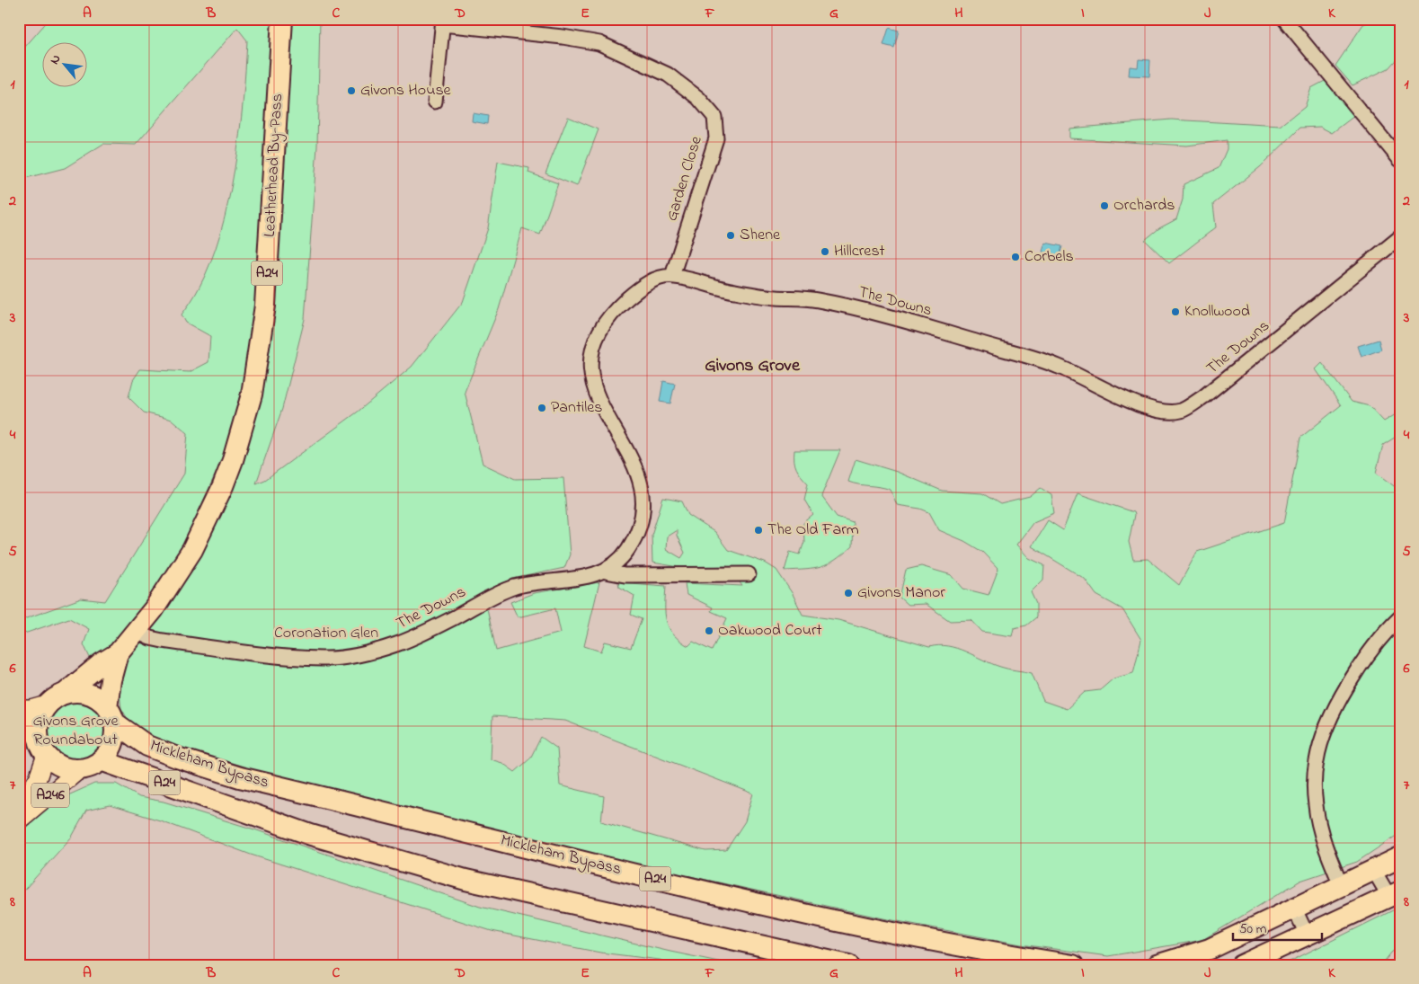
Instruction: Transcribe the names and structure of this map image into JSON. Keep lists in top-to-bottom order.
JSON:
{
  "streets": {
    "highway": ["Leatherhead By-Pass", "A24", "Mickleham Bypass"],
    "main road": ["A246"],
    "street": ["Garden Close", "The Downs"]
  },
  "crossings": [
    ["Leatherhead By-Pass", "The Downs"],
    ["Leatherhead By-Pass", "Mickleham Bypass"],
    ["Leatherhead By-Pass", "A246"],
    ["Garden Close", "The Downs"],
    ["Mickleham Bypass", "A246"]
  ],
  "districts": ["Givons Grove"],
  "parks": ["Coronation Glen", "Givons Grove Roundabout"],
  "places": [
    "Givons House",
    "Orchards",
    "Shene",
    "Hillcrest",
    "Corbels",
    "Knollwood",
    "Pantiles",
    "The Old Farm",
    "Givons Manor",
    "Oakwood Court"
  ],
  "scale_bar": "50 m",
  "north": "top left",
  "grid": {
    "columns": [
      "A",
      "B",
      "C",
      "D",
      "E",
      "F",
      "G",
      "H",
      "I",
      "J",
      "K"
    ],
    "rows": [
      "1",
      "2",
      "3",
      "4",
      "5",
      "6",
      "7",
      "8"
    ]
  }
}
